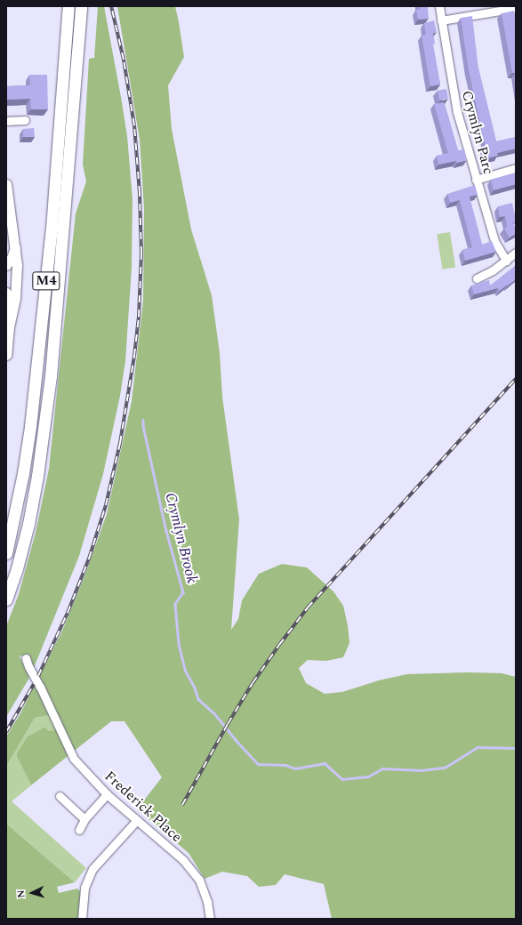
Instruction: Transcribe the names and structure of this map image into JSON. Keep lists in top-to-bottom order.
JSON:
{
  "streets": {
    "highway": ["M4"],
    "street": ["Crymlyn Parc", "Frederick Place"]
  },
  "water": ["Crymlyn Brook"],
  "north": "left"
}
